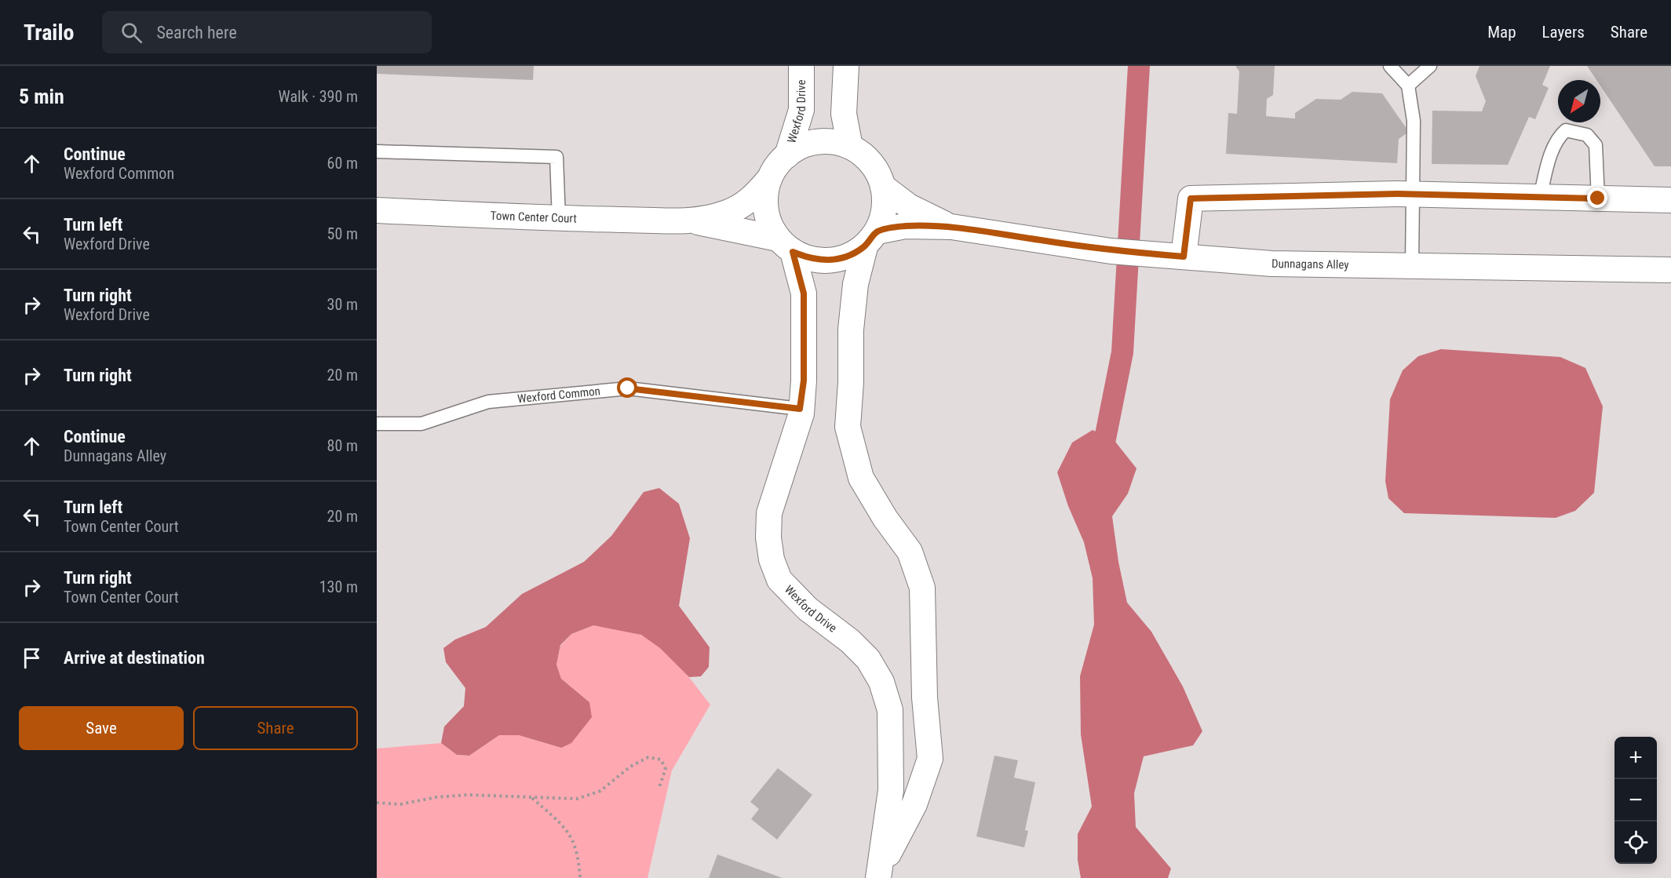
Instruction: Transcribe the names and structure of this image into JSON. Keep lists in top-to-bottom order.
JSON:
{
  "streets": {
    "street": ["Wexford Drive", "Town Center Court", "Dunnagans Alley"],
    "lane": ["Wexford Common"]
  },
  "crossings": [
    ["Wexford Drive", "Wexford Common"]
  ],
  "north": "bottom left",
  "page": {
    "header": "Trailo",
    "search": "Search here",
    "nav": ["Map", "Layers", "Share"],
    "heading": ["5 min", "Walk · 390 m"],
    "list": [
      ["Continue", "Wexford Common", "60 m"],
      ["Turn left", "Wexford Drive", "50 m"],
      ["Turn right", "Wexford Drive", "30 m"],
      ["Turn right", "20 m"],
      ["Continue", "Dunnagans Alley", "80 m"],
      ["Turn left", "Town Center Court", "20 m"],
      ["Turn right", "Town Center Court", "130 m"],
      "Arrive at destination"
    ],
    "buttons": ["Save", "Share"],
    "map_buttons": ["+", "−"]
  }
}
